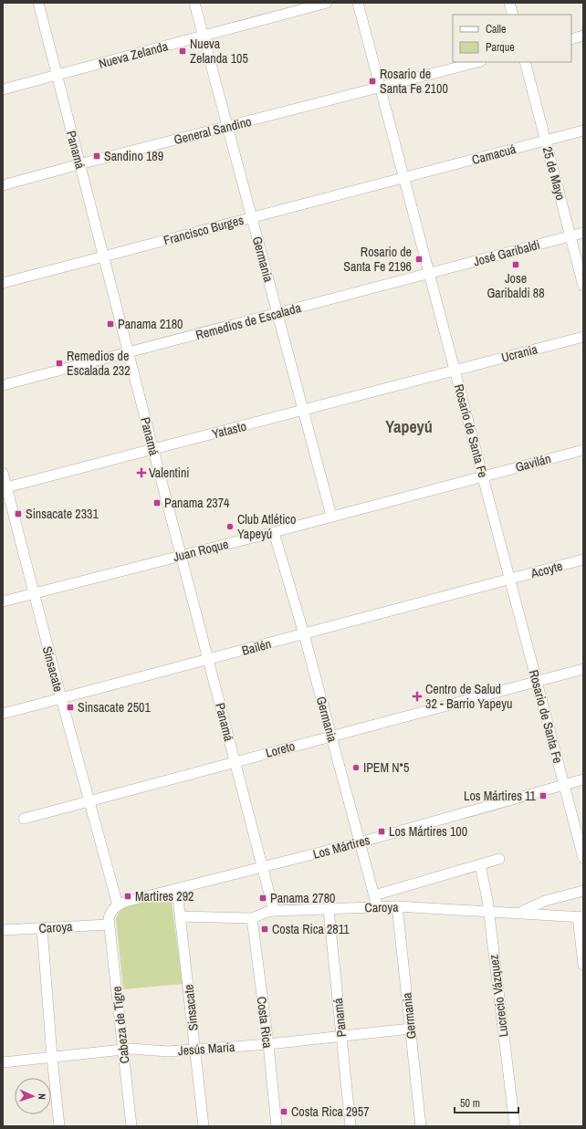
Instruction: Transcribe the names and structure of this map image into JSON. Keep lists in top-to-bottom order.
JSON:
{
  "streets": {
    "street": [
      "Nueva Zelanda",
      "General Sandino",
      "Panamá",
      "Camacuá",
      "25 de Mayo",
      "Francisco Burges",
      "José Garibaldi",
      "Germania",
      "Remedios de Escalada",
      "Ucrania",
      "Yatasto",
      "Rosario de Santa Fe",
      "Gavilán",
      "Juan Roque",
      "Acoyte",
      "Bailén",
      "Sinsacate",
      "Loreto",
      "Los Mártires",
      "Caroya",
      "Lucrecio Vázquez",
      "Costa Rica",
      "Cabeza de Tigre",
      "Jesús María"
    ]
  },
  "crossings": [
    ["Nueva Zelanda", "Panamá"],
    ["Nueva Zelanda", "Germania"],
    ["General Sandino", "Panamá"],
    ["General Sandino", "Germania"],
    ["General Sandino", "Rosario de Santa Fe"],
    ["Panamá", "Francisco Burges"],
    ["Panamá", "Remedios de Escalada"],
    ["Panamá", "Yatasto"],
    ["Panamá", "Juan Roque"],
    ["Panamá", "Bailén"],
    ["Panamá", "Loreto"],
    ["Panamá", "Los Mártires"],
    ["Panamá", "Caroya"],
    ["Panamá", "Jesús María"],
    ["Camacuá", "25 de Mayo"],
    ["Camacuá", "Francisco Burges"],
    ["Camacuá", "Rosario de Santa Fe"],
    ["25 de Mayo", "José Garibaldi"],
    ["Francisco Burges", "Germania"],
    ["Francisco Burges", "Rosario de Santa Fe"],
    ["José Garibaldi", "Remedios de Escalada"],
    ["José Garibaldi", "Rosario de Santa Fe"],
    ["Germania", "Remedios de Escalada"],
    ["Germania", "Yatasto"],
    ["Germania", "Juan Roque"],
    ["Germania", "Bailén"],
    ["Germania", "Loreto"],
    ["Germania", "Los Mártires"],
    ["Germania", "Caroya"],
    ["Germania", "Jesús María"],
    ["Remedios de Escalada", "Rosario de Santa Fe"],
    ["Ucrania", "Yatasto"],
    ["Ucrania", "Rosario de Santa Fe"],
    ["Yatasto", "Rosario de Santa Fe"],
    ["Yatasto", "Sinsacate"],
    ["Rosario de Santa Fe", "Gavilán"],
    ["Rosario de Santa Fe", "Juan Roque"],
    ["Rosario de Santa Fe", "Acoyte"],
    ["Rosario de Santa Fe", "Bailén"],
    ["Rosario de Santa Fe", "Loreto"],
    ["Rosario de Santa Fe", "Los Mártires"],
    ["Gavilán", "Juan Roque"],
    ["Juan Roque", "Sinsacate"],
    ["Acoyte", "Bailén"],
    ["Bailén", "Sinsacate"],
    ["Sinsacate", "Loreto"],
    ["Sinsacate", "Los Mártires"],
    ["Sinsacate", "Caroya"],
    ["Sinsacate", "Jesús María"],
    ["Caroya", "Lucrecio Vázquez"],
    ["Caroya", "Costa Rica"],
    ["Caroya", "Cabeza de Tigre"],
    ["Costa Rica", "Jesús María"],
    ["Cabeza de Tigre", "Jesús María"]
  ],
  "districts": ["Yapeyú"],
  "places": {
    "transit": [
      "Nueva Zelanda 105",
      "Rosario de Santa Fe 2100",
      "Sandino 189",
      "Rosario de Santa Fe 2196",
      "Jose Garibaldi 88",
      "Panama 2180",
      "Remedios de Escalada 232",
      "Panama 2374",
      "Sinsacate 2331",
      "Sinsacate 2501",
      "Los Mártires 11",
      "Los Mártires 100",
      "Martires 292",
      "Panama 2780",
      "Costa Rica 2811",
      "Costa Rica 2957"
    ],
    "health": ["Valentini", "Centro de Salud 32 - Barrio Yapeyu"],
    "other": ["Club Atlético Yapeyú", "IPEM N*5"]
  },
  "legend": ["Calle", "Parque"],
  "scale_bar": "50 m",
  "north": "right"
}
